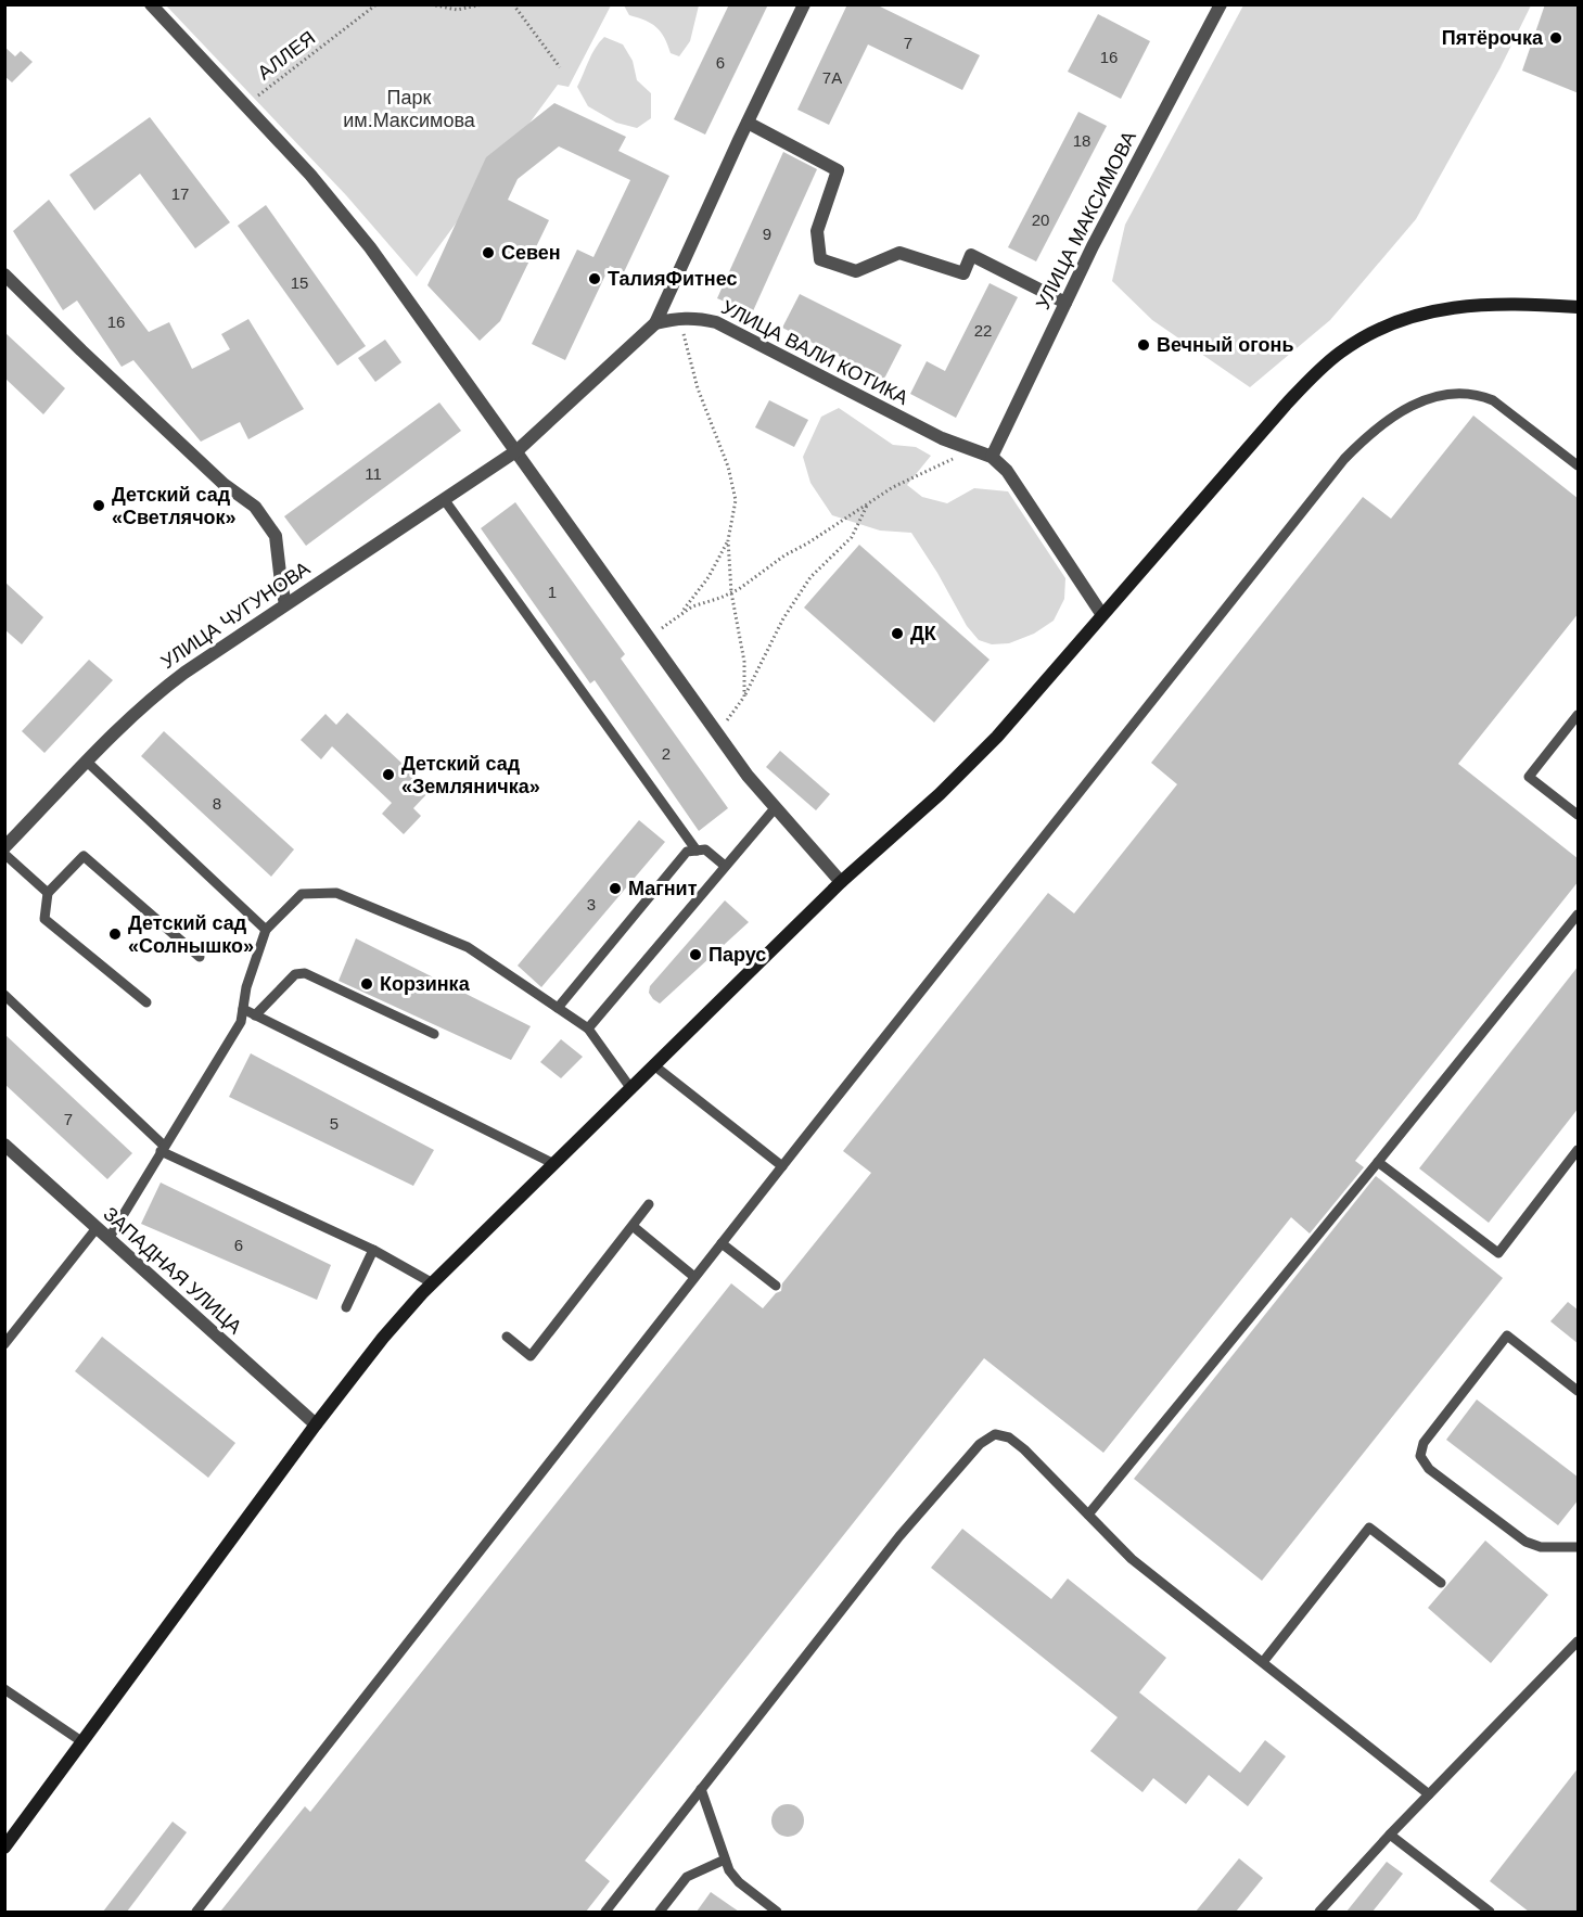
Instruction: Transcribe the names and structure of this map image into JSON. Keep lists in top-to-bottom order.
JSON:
{
  "streets": {
    "street": [
      "УЛИЦА МАКСИМОВА",
      "УЛИЦА ВАЛИ КОТИКА",
      "УЛИЦА ЧУГУНОВА",
      "ЗАПАДНАЯ УЛИЦА"
    ],
    "path": ["АЛЛЕЯ"]
  },
  "crossings": [
    ["УЛИЦА МАКСИМОВА", "УЛИЦА ВАЛИ КОТИКА"],
    ["УЛИЦА ВАЛИ КОТИКА", "УЛИЦА ЧУГУНОВА"]
  ],
  "parks": ["Парк им.Максимова"],
  "places": [
    "Пятёрочка",
    "Севен",
    "ТалияФитнес",
    "Вечный огонь",
    "Детский сад «Светлячок»",
    "ДК",
    "Детский сад «Земляничка»",
    "Магнит",
    "Детский сад «Солнышко»",
    "Парус",
    "Корзинка"
  ],
  "house_numbers": [
    "7",
    "16",
    "6",
    "7А",
    "18",
    "17",
    "20",
    "9",
    "15",
    "16",
    "22",
    "11",
    "1",
    "2",
    "8",
    "3",
    "7",
    "5",
    "6"
  ]
}
